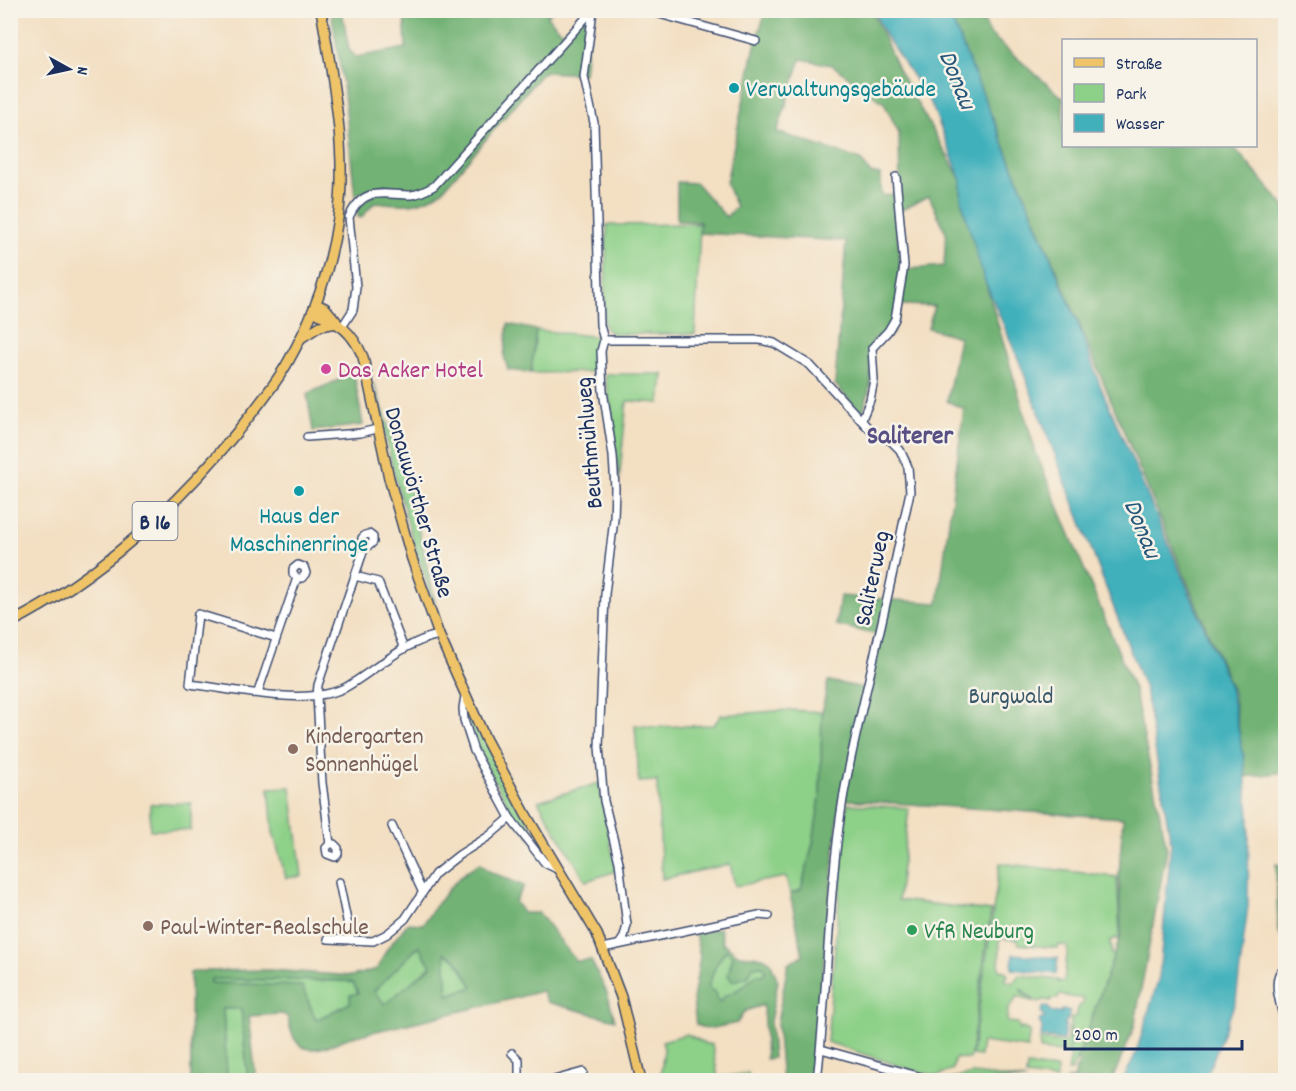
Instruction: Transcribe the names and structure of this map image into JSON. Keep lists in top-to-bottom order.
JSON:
{
  "streets": {
    "main road": ["Donauwörther Straße", "B 16"],
    "street": ["Beuthmühlweg", "Saliterweg"]
  },
  "crossings": [
    ["Beuthmühlweg", "Saliterweg"],
    ["Donauwörther Straße", "B 16"]
  ],
  "districts": ["Saliterer"],
  "water": ["Donau"],
  "parks": ["Burgwald"],
  "places": [
    "Verwaltungsgebäude",
    "Das Acker Hotel",
    "Haus der Maschinenringe",
    "Kindergarten Sonnenhügel",
    "Paul-Winter-Realschule",
    "VfR Neuburg"
  ],
  "legend": ["Straße", "Park", "Wasser"],
  "scale_bar": "200 m",
  "north": "right"
}
